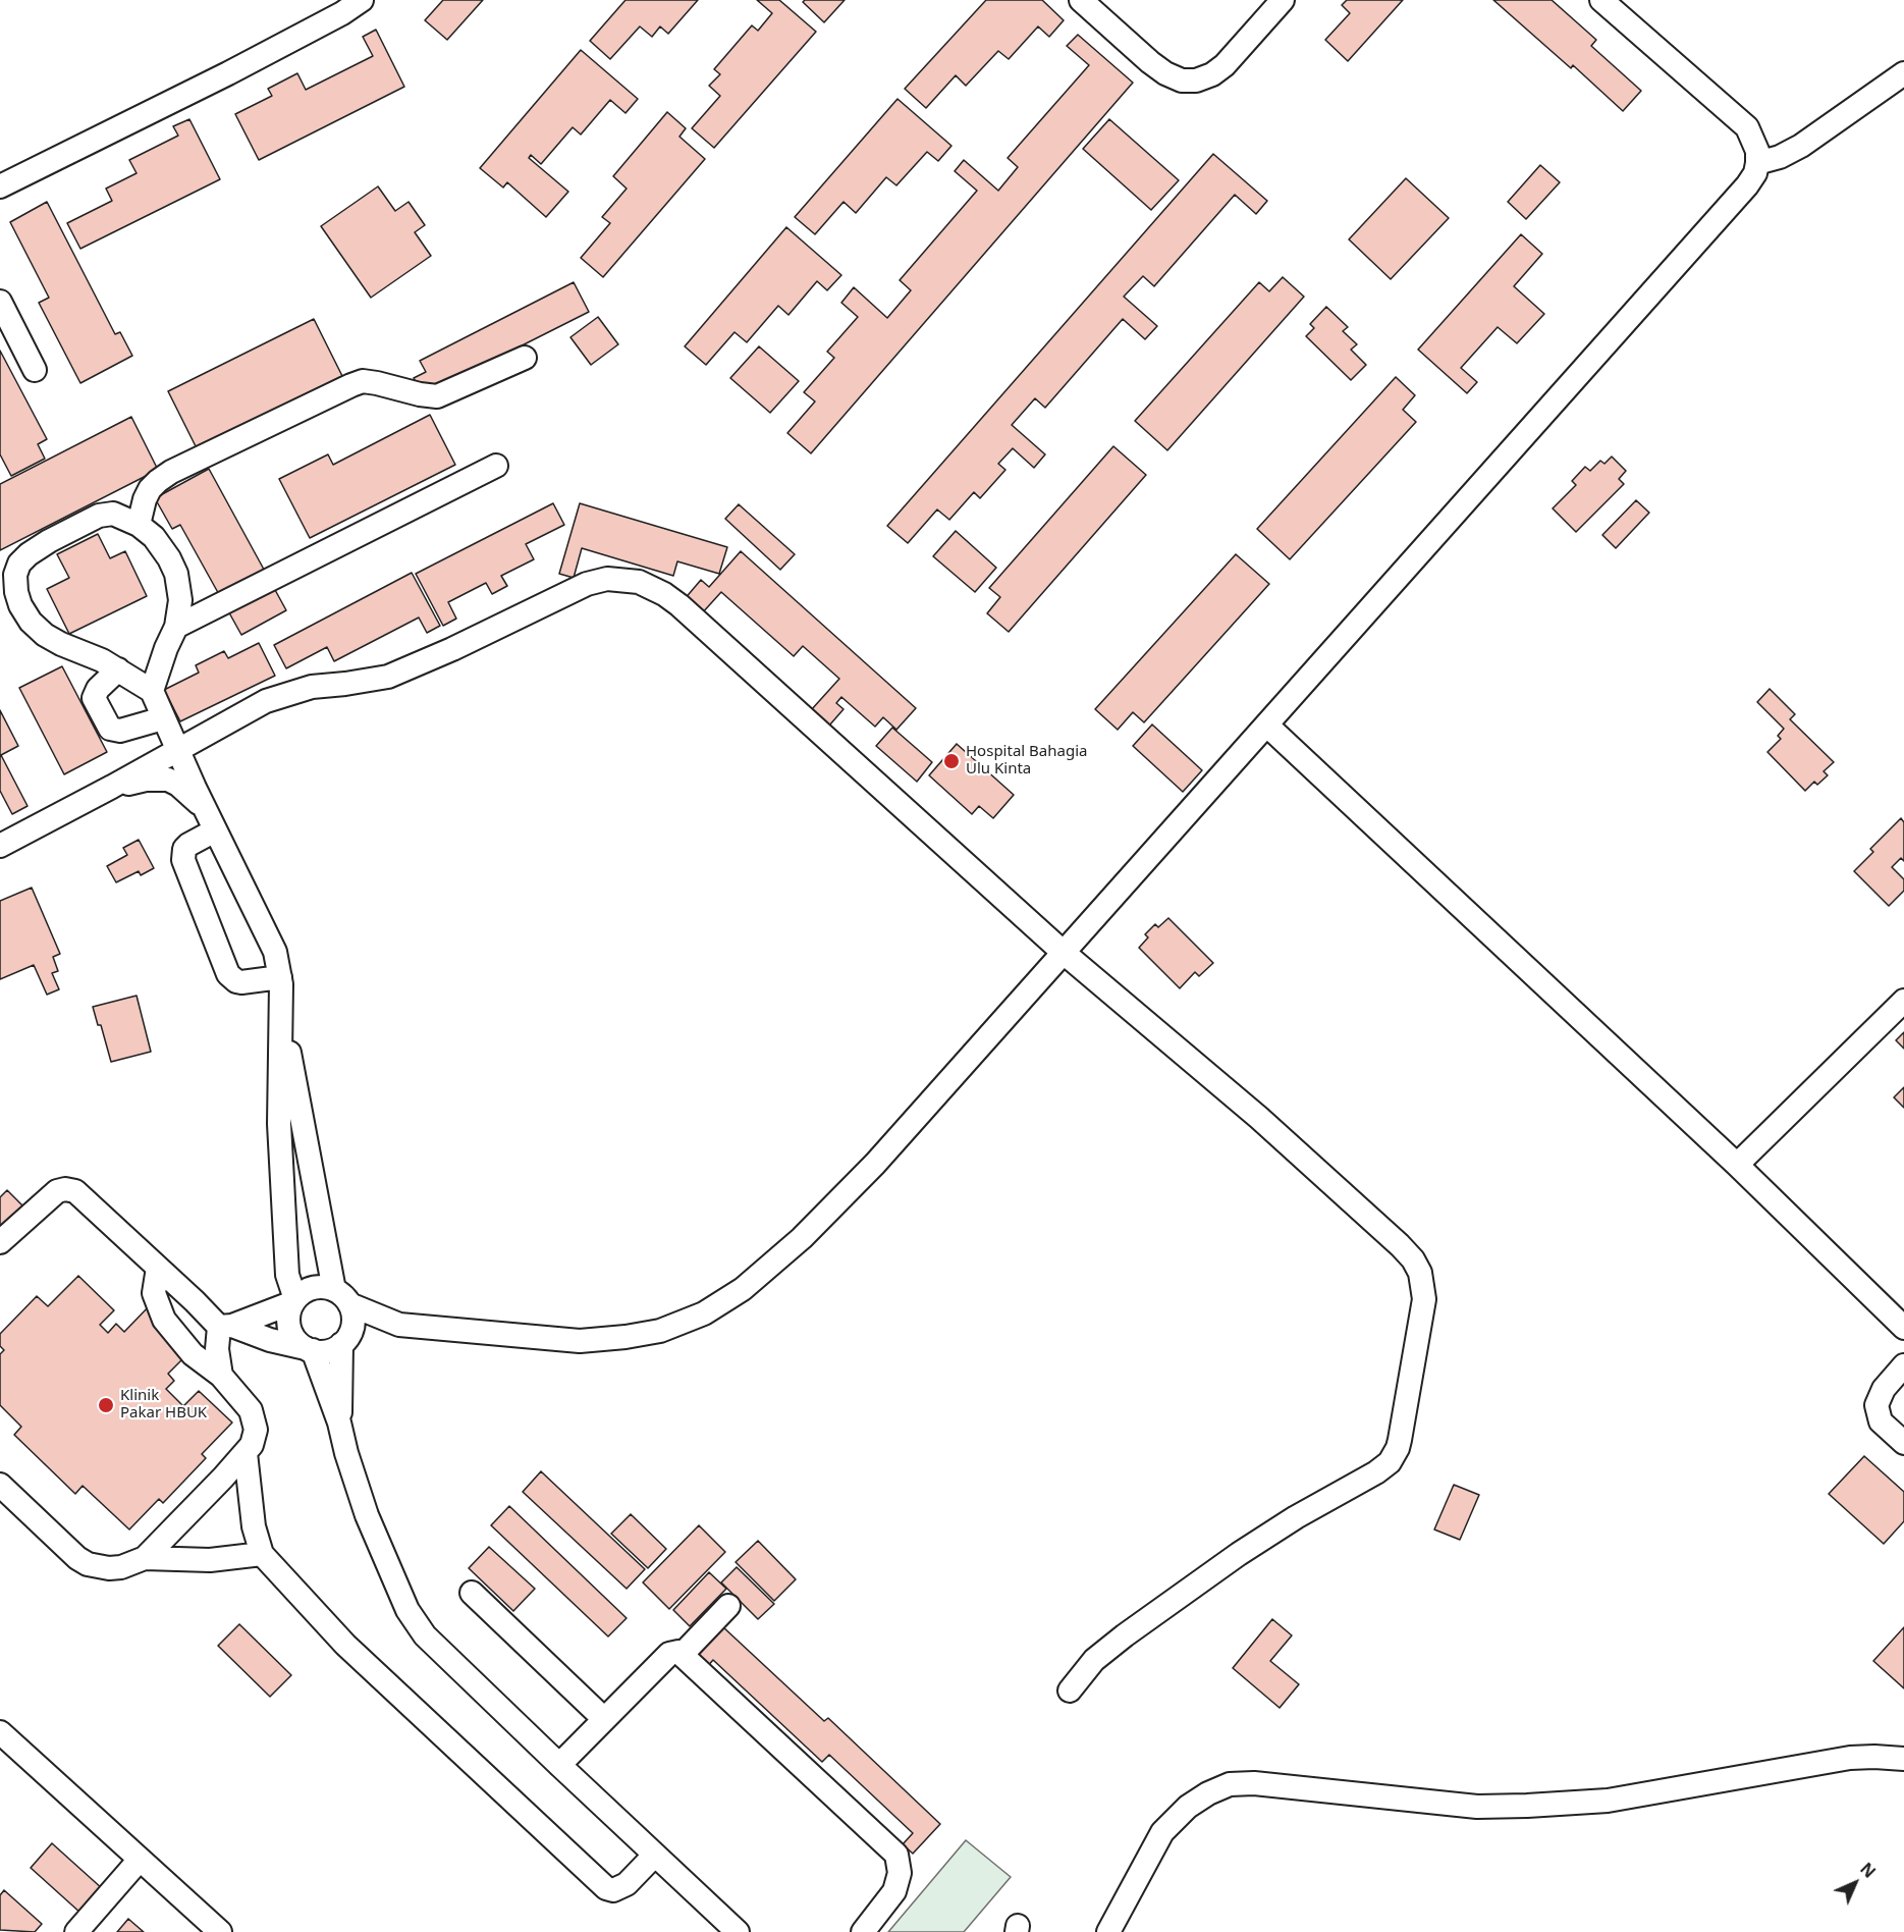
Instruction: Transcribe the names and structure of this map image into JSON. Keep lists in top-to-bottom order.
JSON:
{
  "places": ["Hospital Bahagia Ulu Kinta", "Klinik Pakar HBUK"],
  "north": "top right"
}
